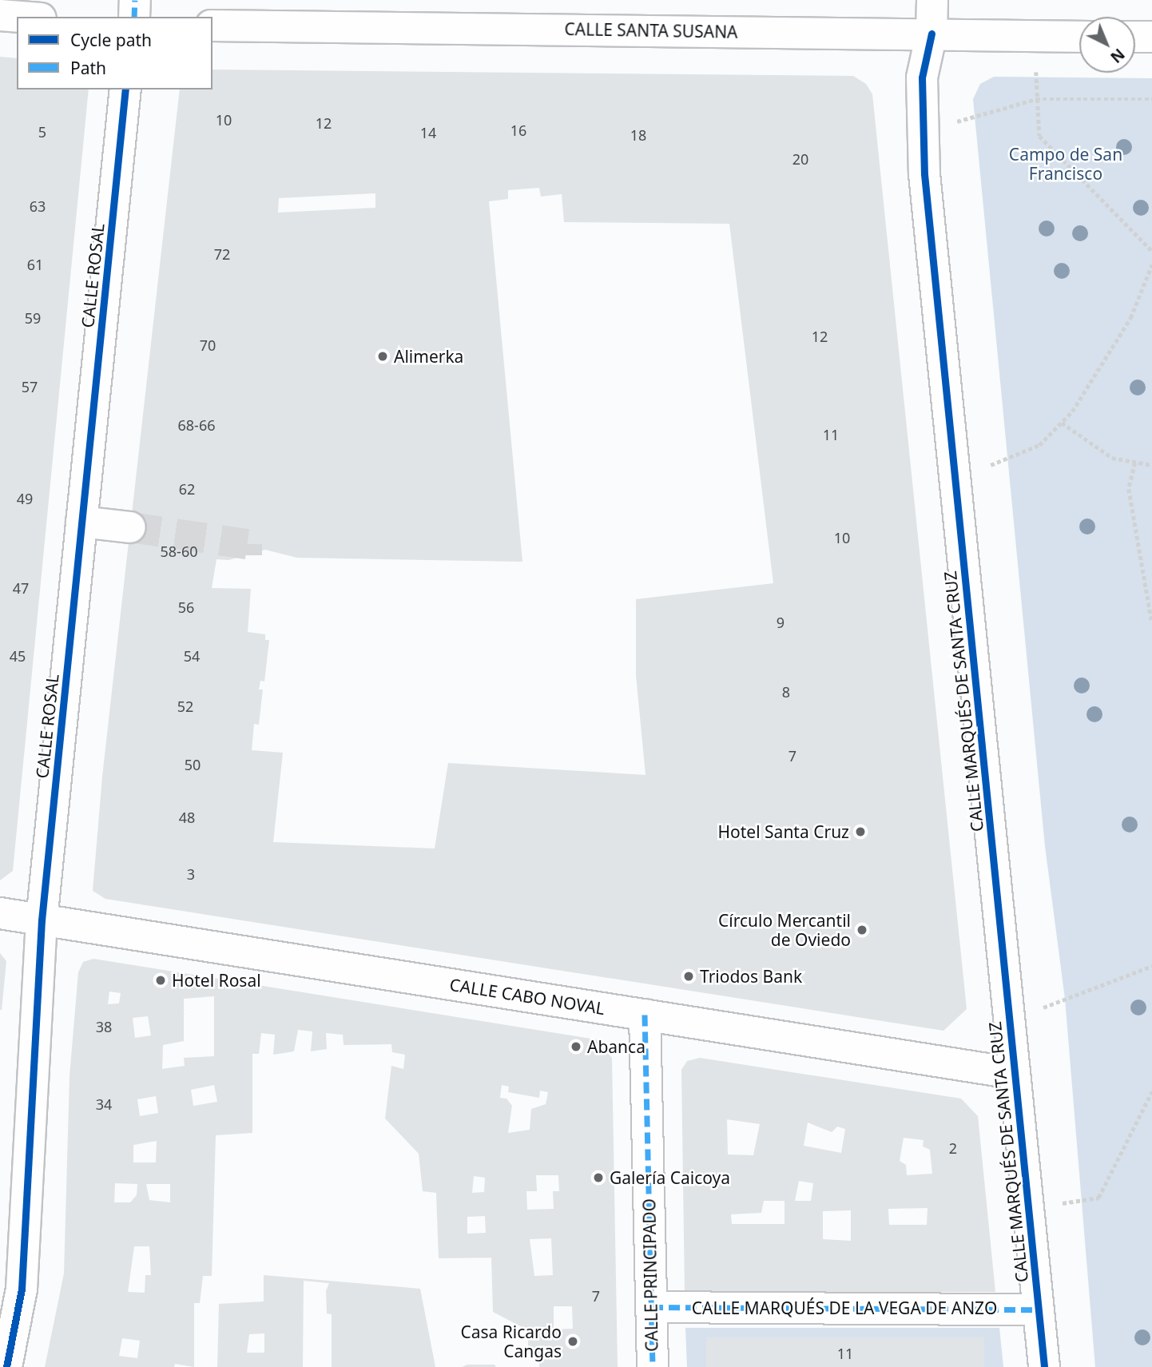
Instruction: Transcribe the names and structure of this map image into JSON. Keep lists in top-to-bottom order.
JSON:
{
  "streets": {
    "street": [
      "CALLE SANTA SUSANA",
      "CALLE ROSAL",
      "CALLE MARQUÉS DE SANTA CRUZ",
      "CALLE CABO NOVAL",
      "CALLE PRINCIPADO",
      "CALLE MARQUÉS DE LA VEGA DE ANZO"
    ]
  },
  "crossings": [
    ["CALLE SANTA SUSANA", "CALLE MARQUÉS DE SANTA CRUZ"],
    ["CALLE ROSAL", "CALLE CABO NOVAL"],
    ["CALLE MARQUÉS DE SANTA CRUZ", "CALLE CABO NOVAL"],
    ["CALLE MARQUÉS DE SANTA CRUZ", "CALLE MARQUÉS DE LA VEGA DE ANZO"],
    ["CALLE CABO NOVAL", "CALLE PRINCIPADO"],
    ["CALLE PRINCIPADO", "CALLE MARQUÉS DE LA VEGA DE ANZO"]
  ],
  "parks": ["Campo de San Francisco"],
  "places": [
    "Alimerka",
    "Hotel Santa Cruz",
    "Círculo Mercantil de Oviedo",
    "Triodos Bank",
    "Hotel Rosal",
    "Abanca",
    "Galería Caicoya",
    "Casa Ricardo Cangas"
  ],
  "house_numbers": [
    "10",
    "12",
    "16",
    "5",
    "14",
    "18",
    "20",
    "63",
    "72",
    "61",
    "59",
    "12",
    "70",
    "57",
    "68-66",
    "11",
    "62",
    "49",
    "10",
    "58-60",
    "47",
    "56",
    "9",
    "45",
    "54",
    "8",
    "52",
    "7",
    "50",
    "48",
    "3",
    "38",
    "34",
    "2",
    "7",
    "11"
  ],
  "legend": ["Cycle path", "Path"],
  "north": "bottom right"
}
